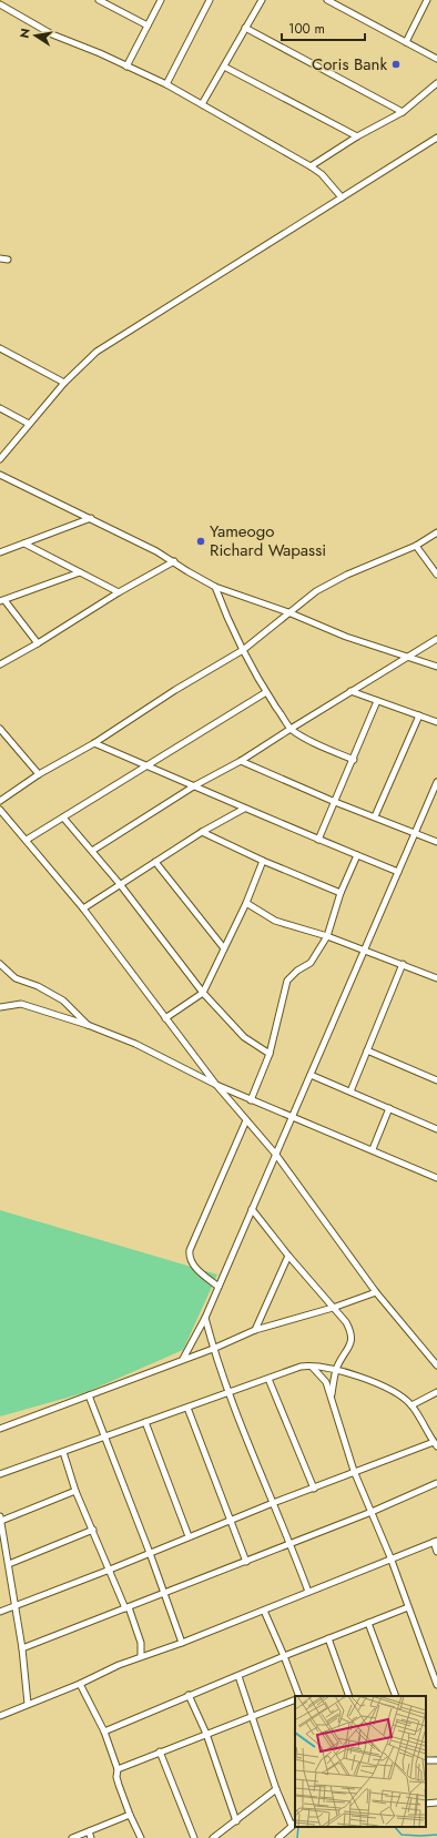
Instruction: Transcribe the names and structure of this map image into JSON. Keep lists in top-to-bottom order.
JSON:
{
  "places": ["Coris Bank", "Yameogo Richard Wapassi"],
  "scale_bar": "100 m",
  "north": "left"
}
